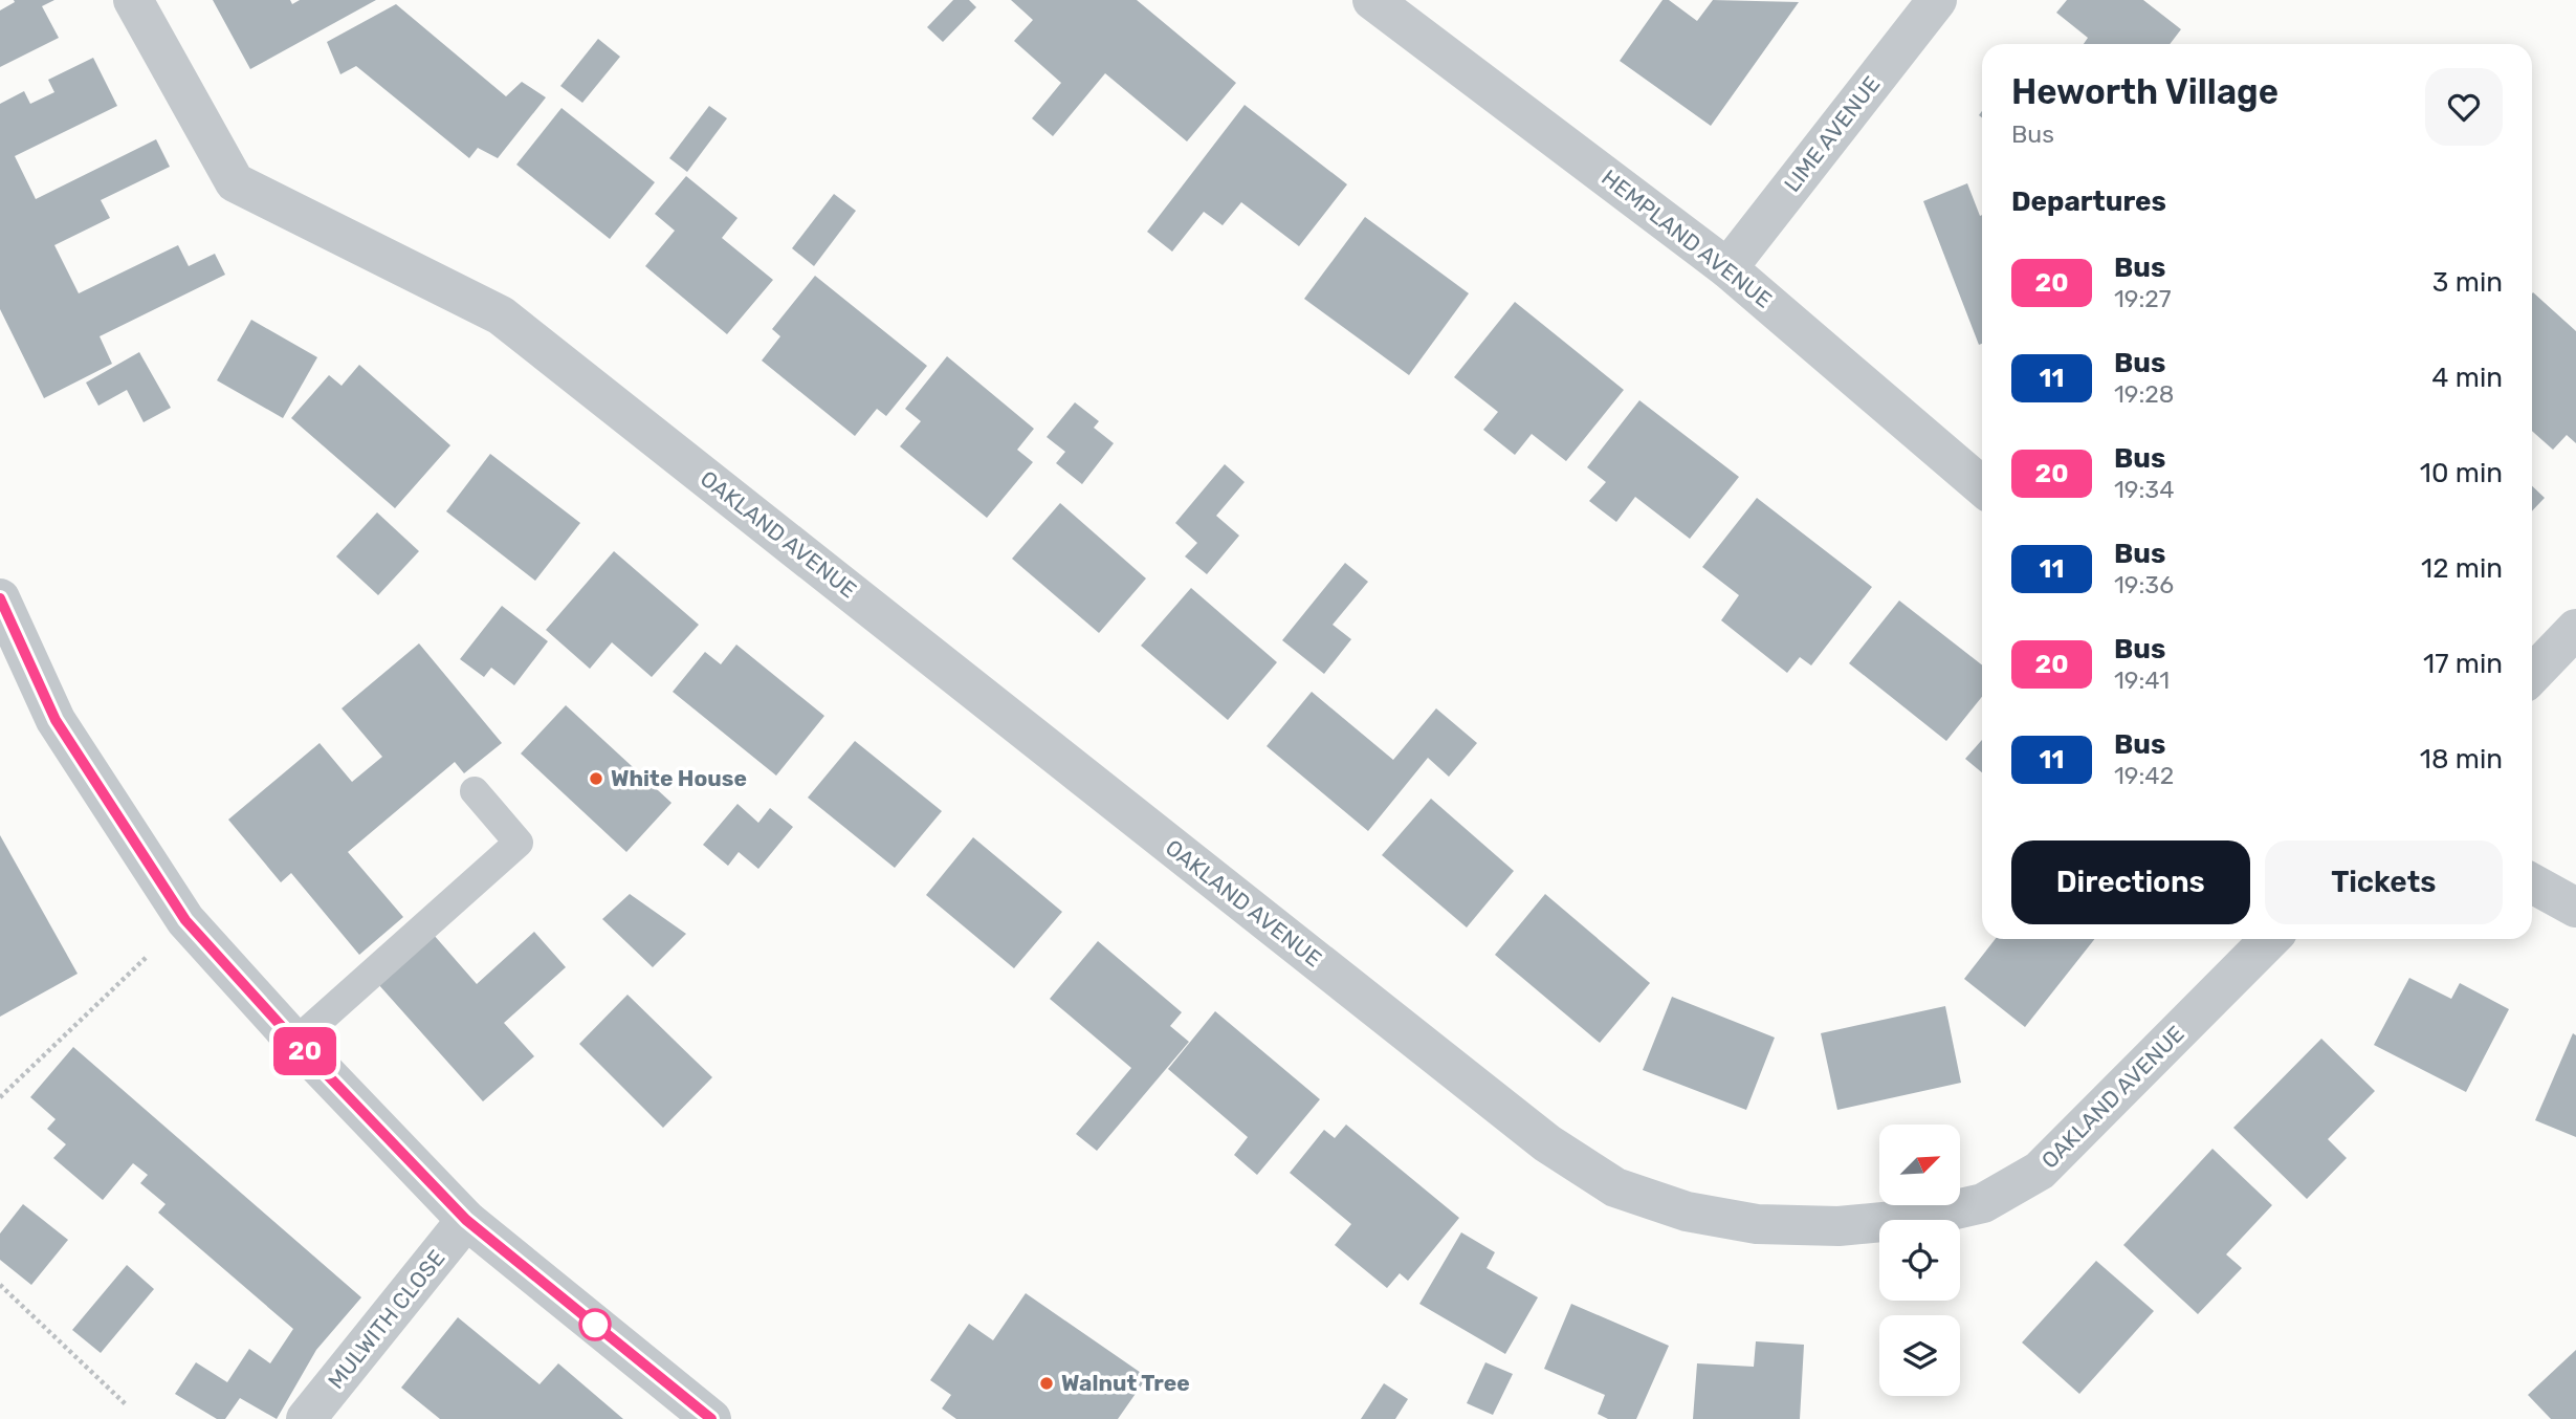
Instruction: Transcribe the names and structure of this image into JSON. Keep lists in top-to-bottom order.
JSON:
{
  "streets": {
    "street": [
      "LIME AVENUE",
      "HEMPLAND AVENUE",
      "OAKLAND AVENUE",
      "MULWITH CLOSE"
    ]
  },
  "crossings": [
    ["LIME AVENUE", "HEMPLAND AVENUE"]
  ],
  "places": ["White House", "Walnut Tree"],
  "lines": ["bus line 20"],
  "north": "top right",
  "page": {
    "on_map": "20",
    "heading": [
      ["Heworth Village", "Bus"],
      "Departures"
    ],
    "list": [
      {
        "mark": "20",
        "name": "Bus",
        "note": "19:27",
        "value": "3 min"
      },
      {
        "mark": "11",
        "name": "Bus",
        "note": "19:28",
        "value": "4 min"
      },
      {
        "mark": "20",
        "name": "Bus",
        "note": "19:34",
        "value": "10 min"
      },
      {
        "mark": "11",
        "name": "Bus",
        "note": "19:36",
        "value": "12 min"
      },
      {
        "mark": "20",
        "name": "Bus",
        "note": "19:41",
        "value": "17 min"
      },
      {
        "mark": "11",
        "name": "Bus",
        "note": "19:42",
        "value": "18 min"
      }
    ],
    "buttons": ["Directions", "Tickets"]
  }
}
